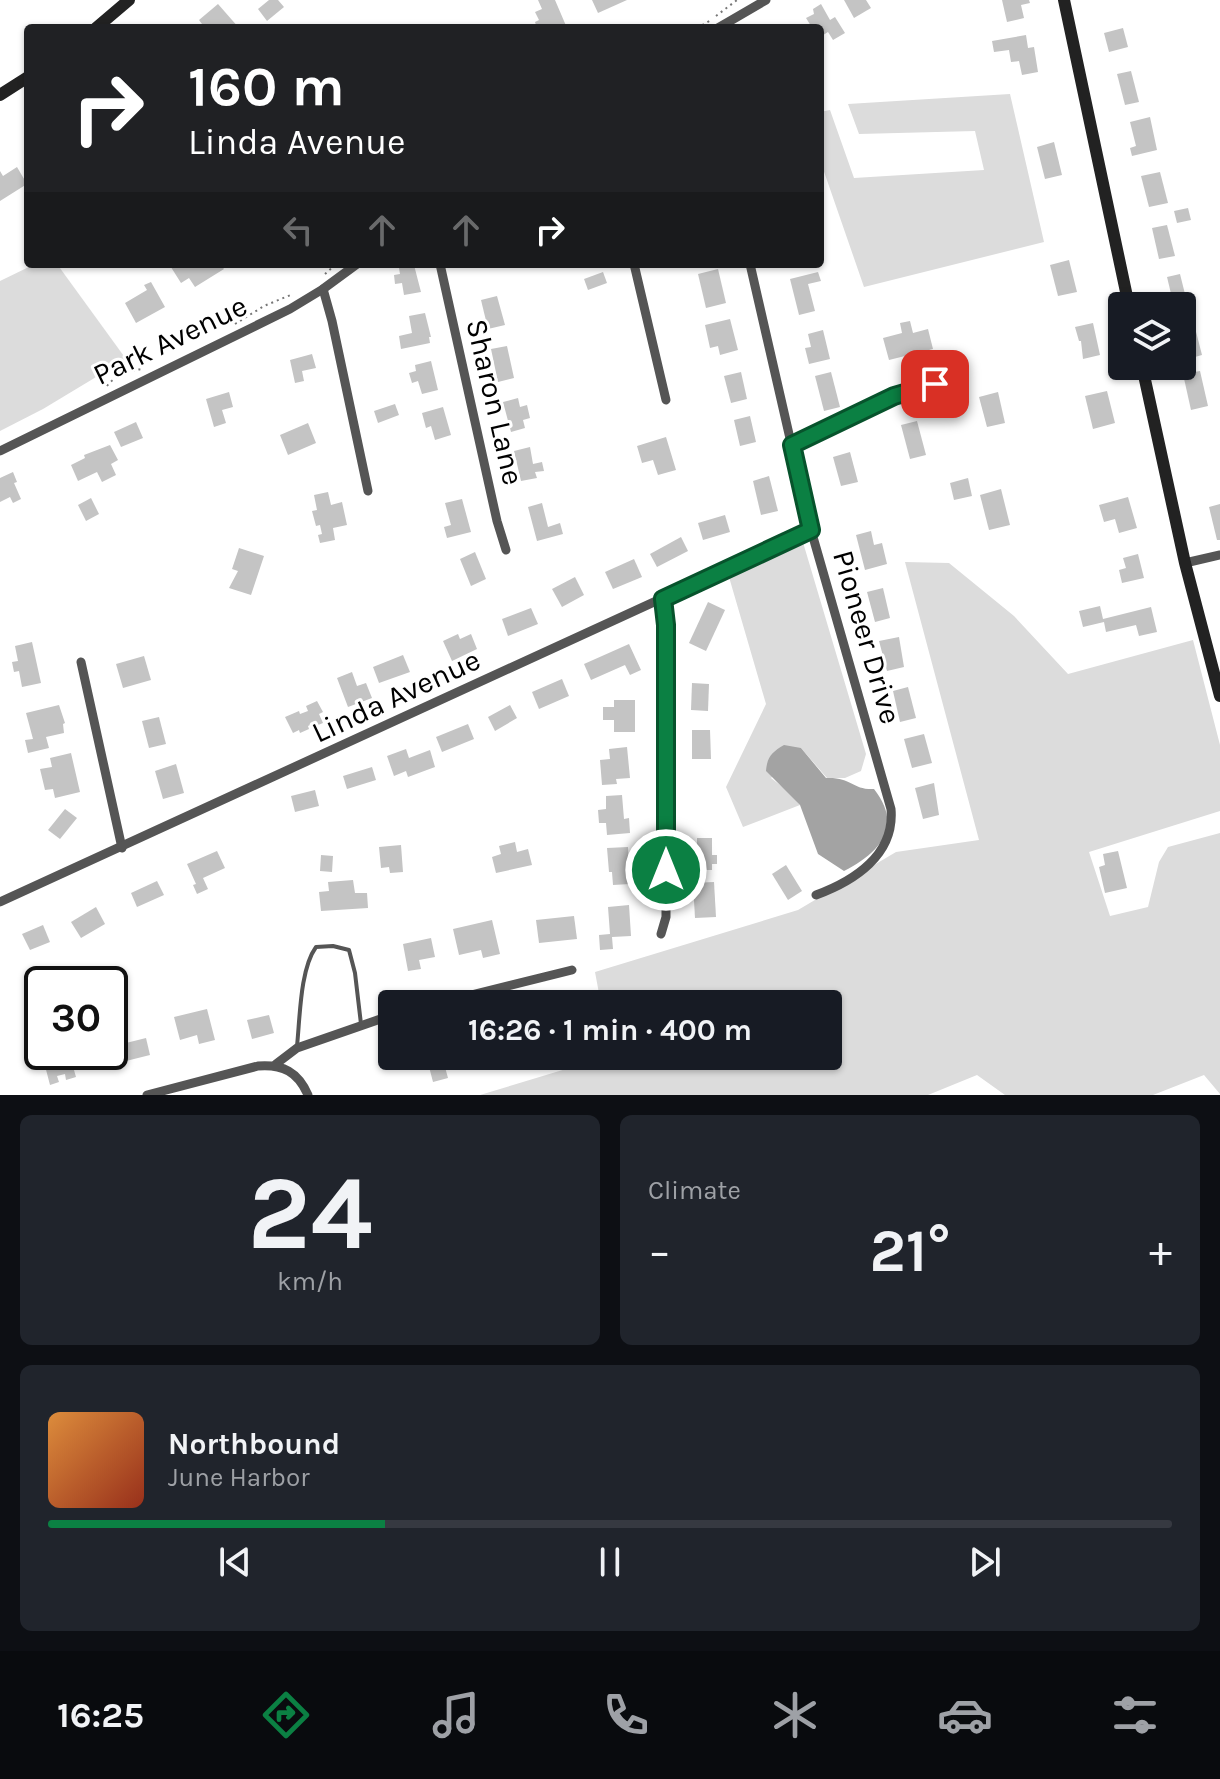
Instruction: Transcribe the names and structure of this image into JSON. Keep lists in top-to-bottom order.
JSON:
{
  "streets": {
    "street": [
      "Park Avenue",
      "Sharon Lane",
      "Pioneer Drive",
      "Linda Avenue"
    ]
  },
  "crossings": [
    ["Pioneer Drive", "Linda Avenue"]
  ],
  "page": {
    "turn": ["160 m", "Linda Avenue"],
    "limit": "30",
    "trip": "16:26 · 1 min · 400 m",
    "tile": [
      ["24", "km/h"],
      "Climate"
    ],
    "heat": ["−", "21°", "+"],
    "song": ["Northbound", "June Harbor"],
    "tabs": "16:25"
  }
}
